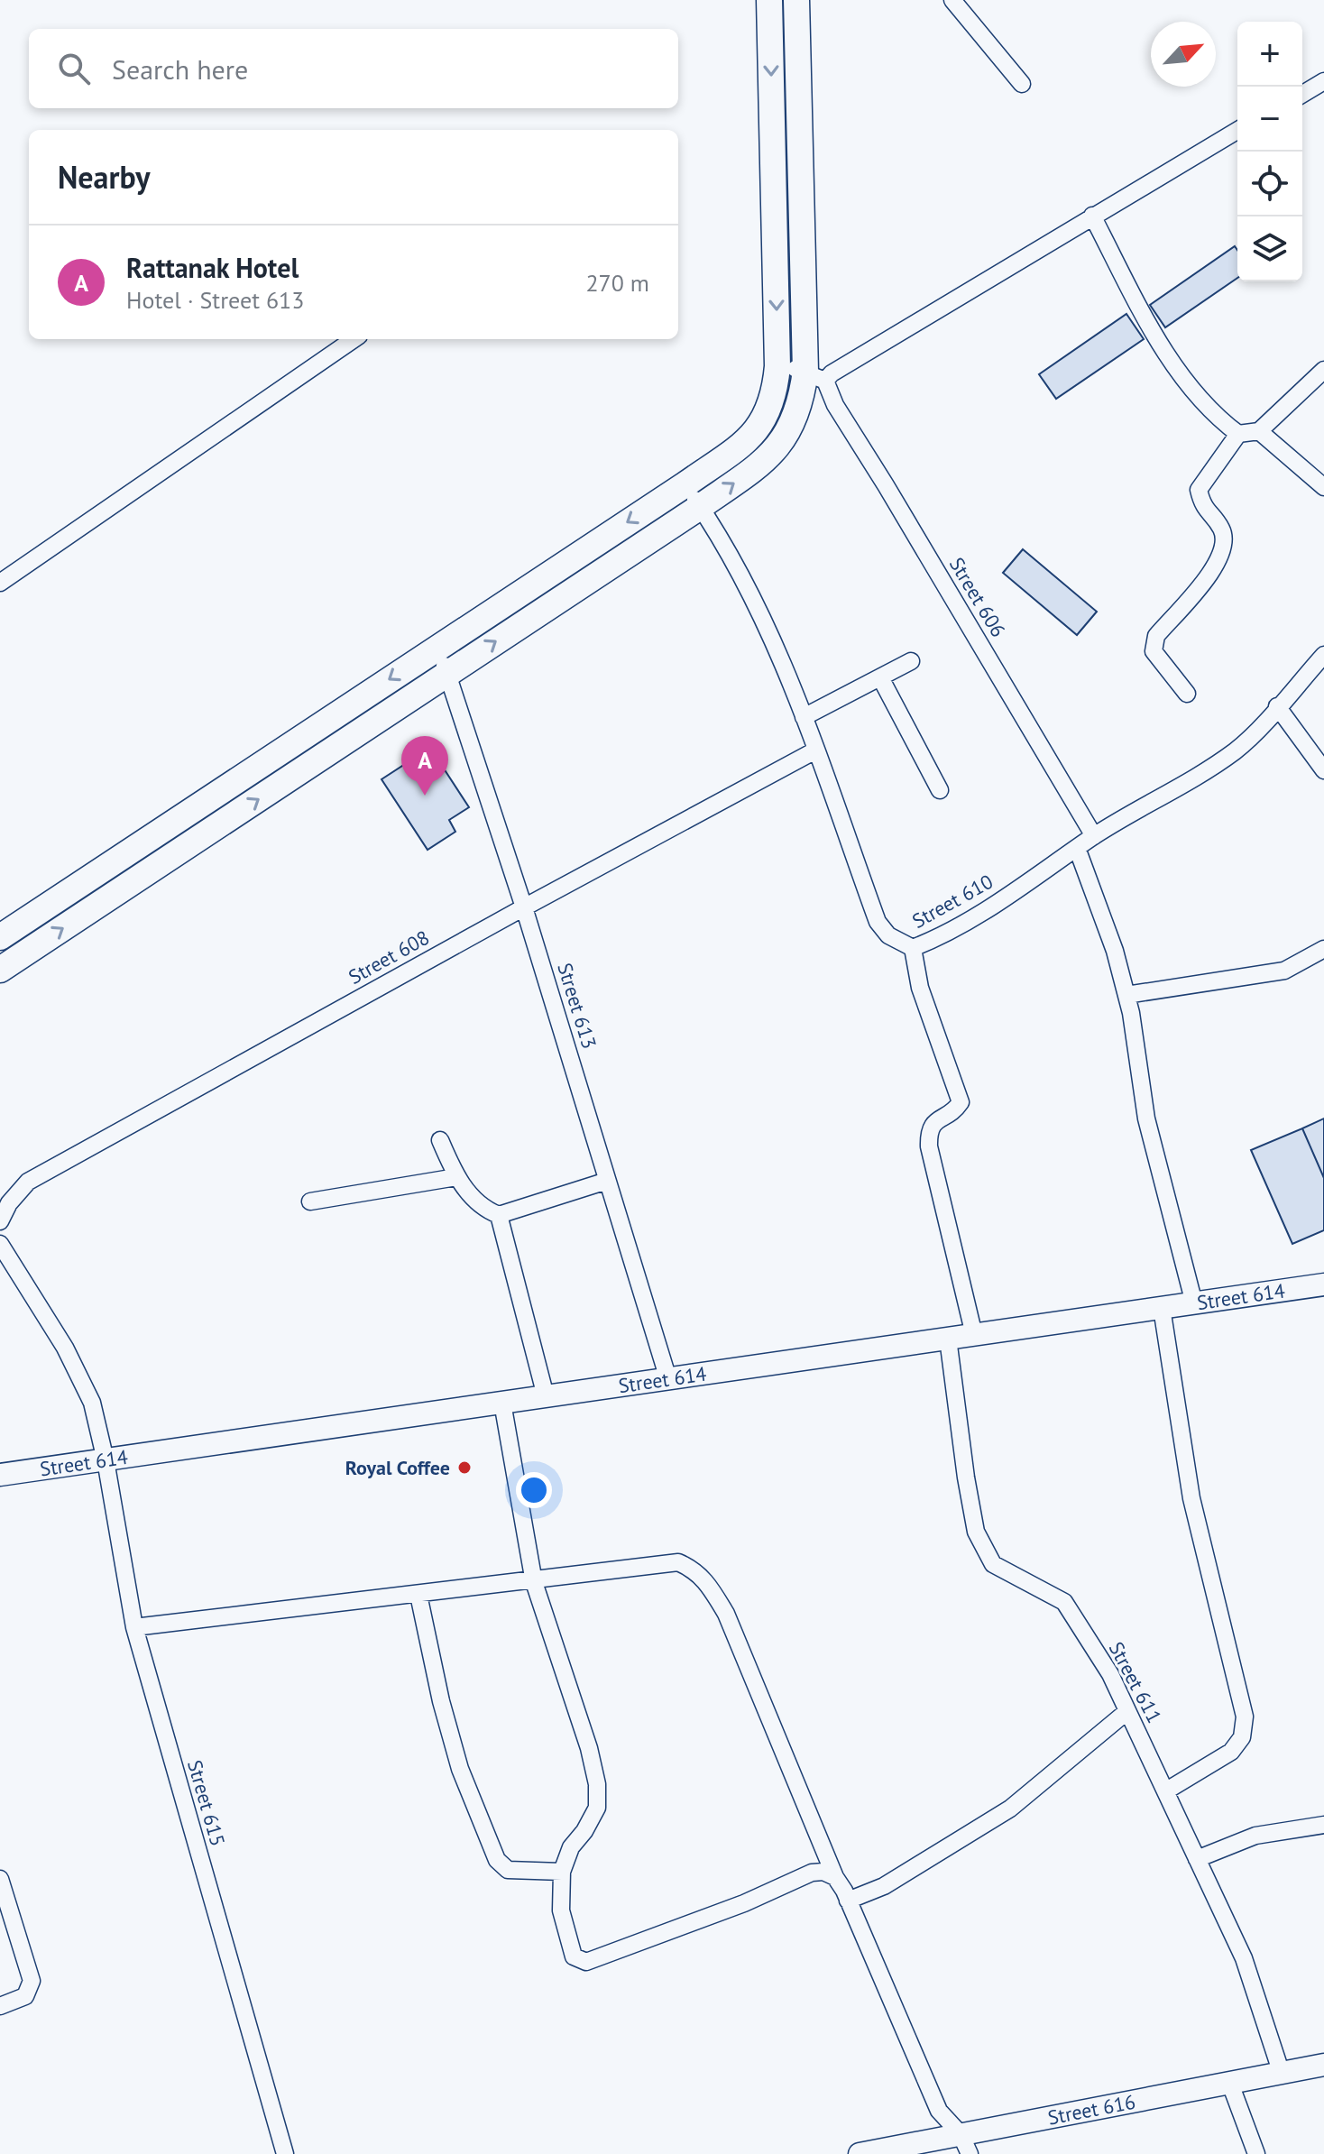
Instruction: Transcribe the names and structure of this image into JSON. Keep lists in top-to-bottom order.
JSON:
{
  "streets": {
    "street": [
      "Street 606",
      "Street 610",
      "Street 608",
      "Street 613",
      "Street 614",
      "Street 611",
      "Street 615",
      "Street 616"
    ]
  },
  "crossings": [
    ["Street 606", "Street 610"],
    ["Street 610", "Street 608"],
    ["Street 608", "Street 613"],
    ["Street 613", "Street 614"],
    ["Street 614", "Street 611"],
    ["Street 614", "Street 615"],
    ["Street 611", "Street 616"]
  ],
  "places": ["Royal Coffee"],
  "north": "top right",
  "page": {
    "map_buttons": ["+", "−"],
    "search": "Search here",
    "heading": "Nearby",
    "list": [
      {
        "mark": "A",
        "name": "Rattanak Hotel",
        "note": "Hotel · Street 613",
        "value": "270 m"
      }
    ],
    "pins": "A"
  }
}
